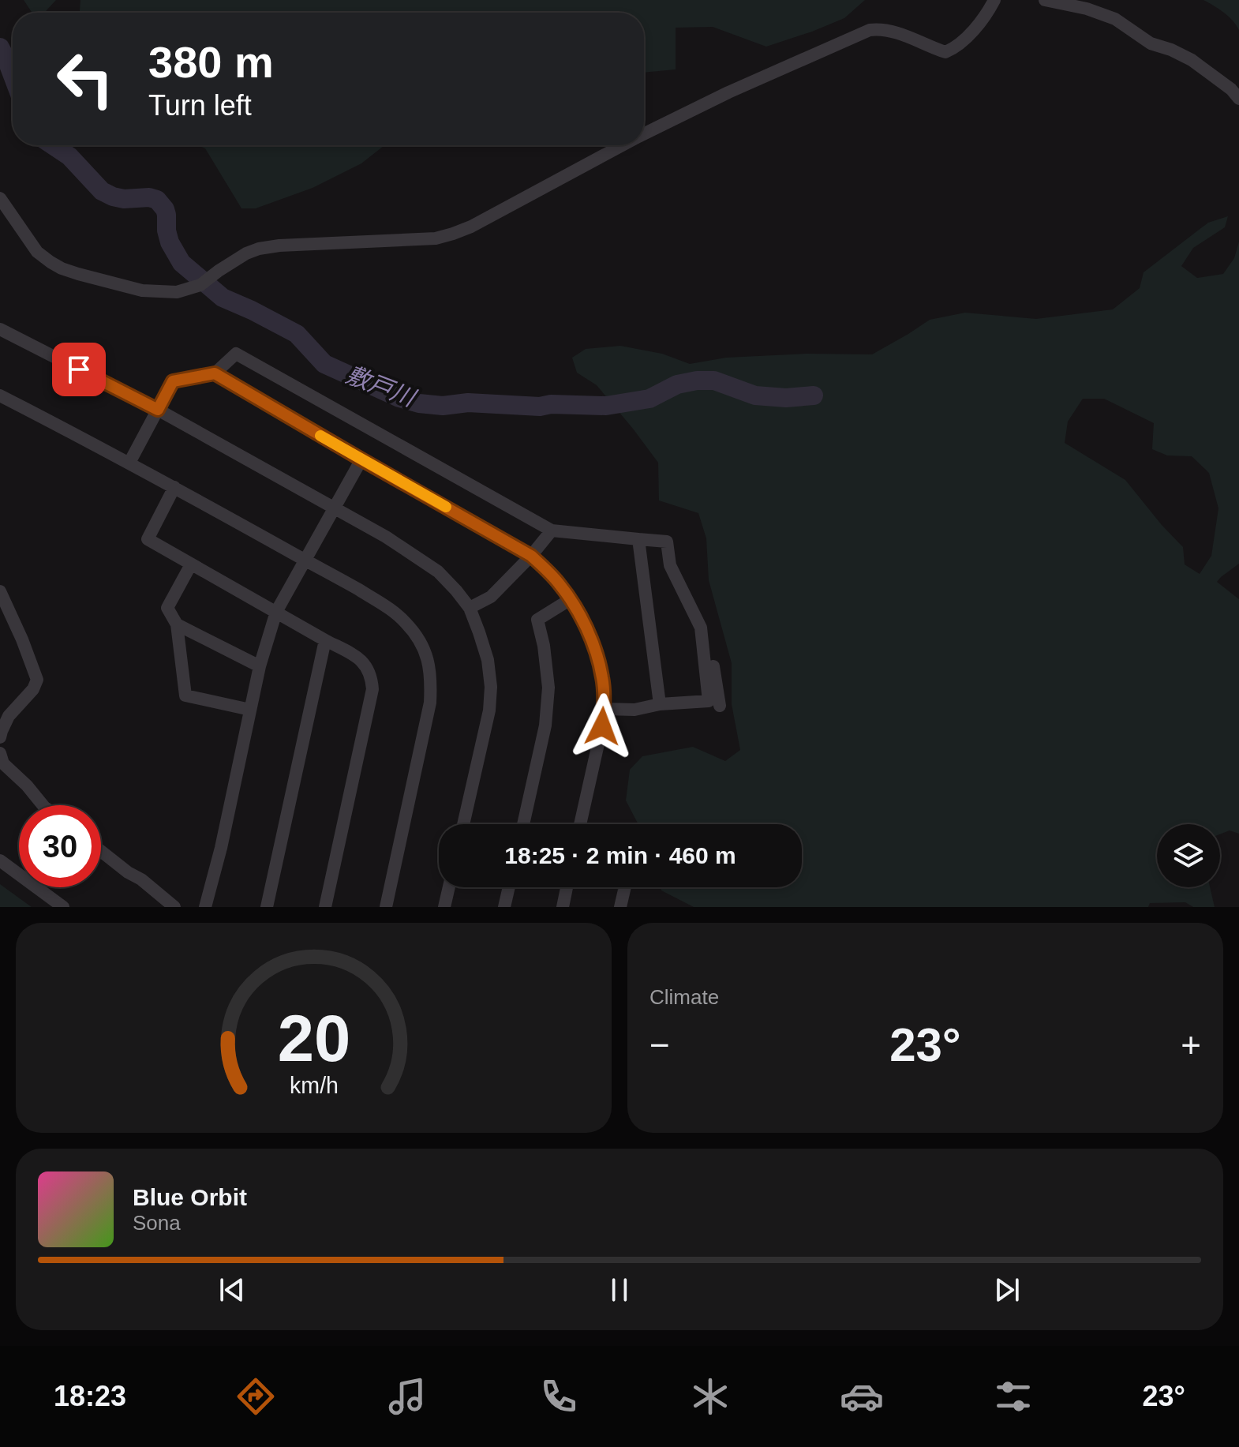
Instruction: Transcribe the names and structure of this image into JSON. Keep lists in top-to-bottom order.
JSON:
{
  "water": ["敷戸川"],
  "page": {
    "turn": ["380 m", "Turn left"],
    "limit": "30",
    "trip": "18:25 · 2 min · 460 m",
    "tile": "Climate",
    "heat": ["−", "23°", "+"],
    "song": ["Blue Orbit", "Sona"],
    "tabs": ["18:23", "23°"],
    "gauge": ["20", "km/h"]
  }
}
